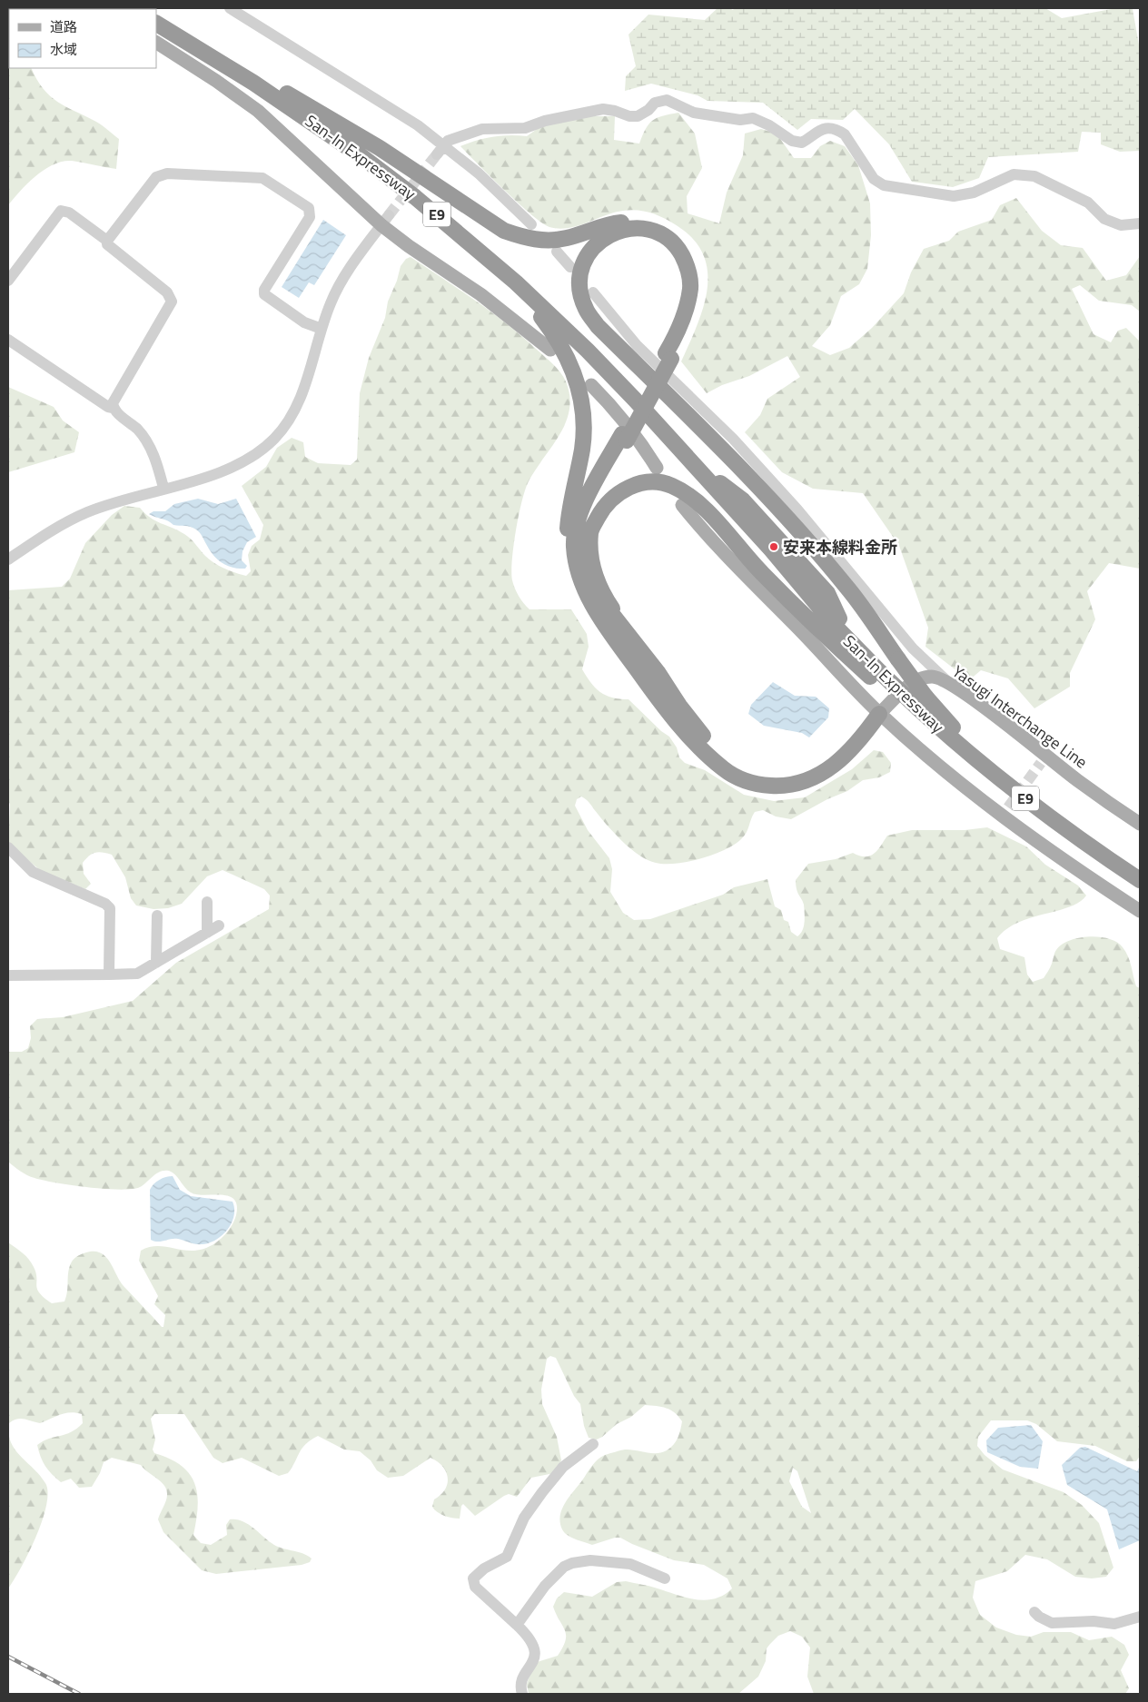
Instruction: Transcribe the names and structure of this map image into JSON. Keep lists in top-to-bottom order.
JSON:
{
  "streets": {
    "highway": ["San-In Expressway", "E9"],
    "main road": ["Yasugi Interchange Line"]
  },
  "places": ["安来本線料金所"],
  "legend": ["道路", "水域"]
}
